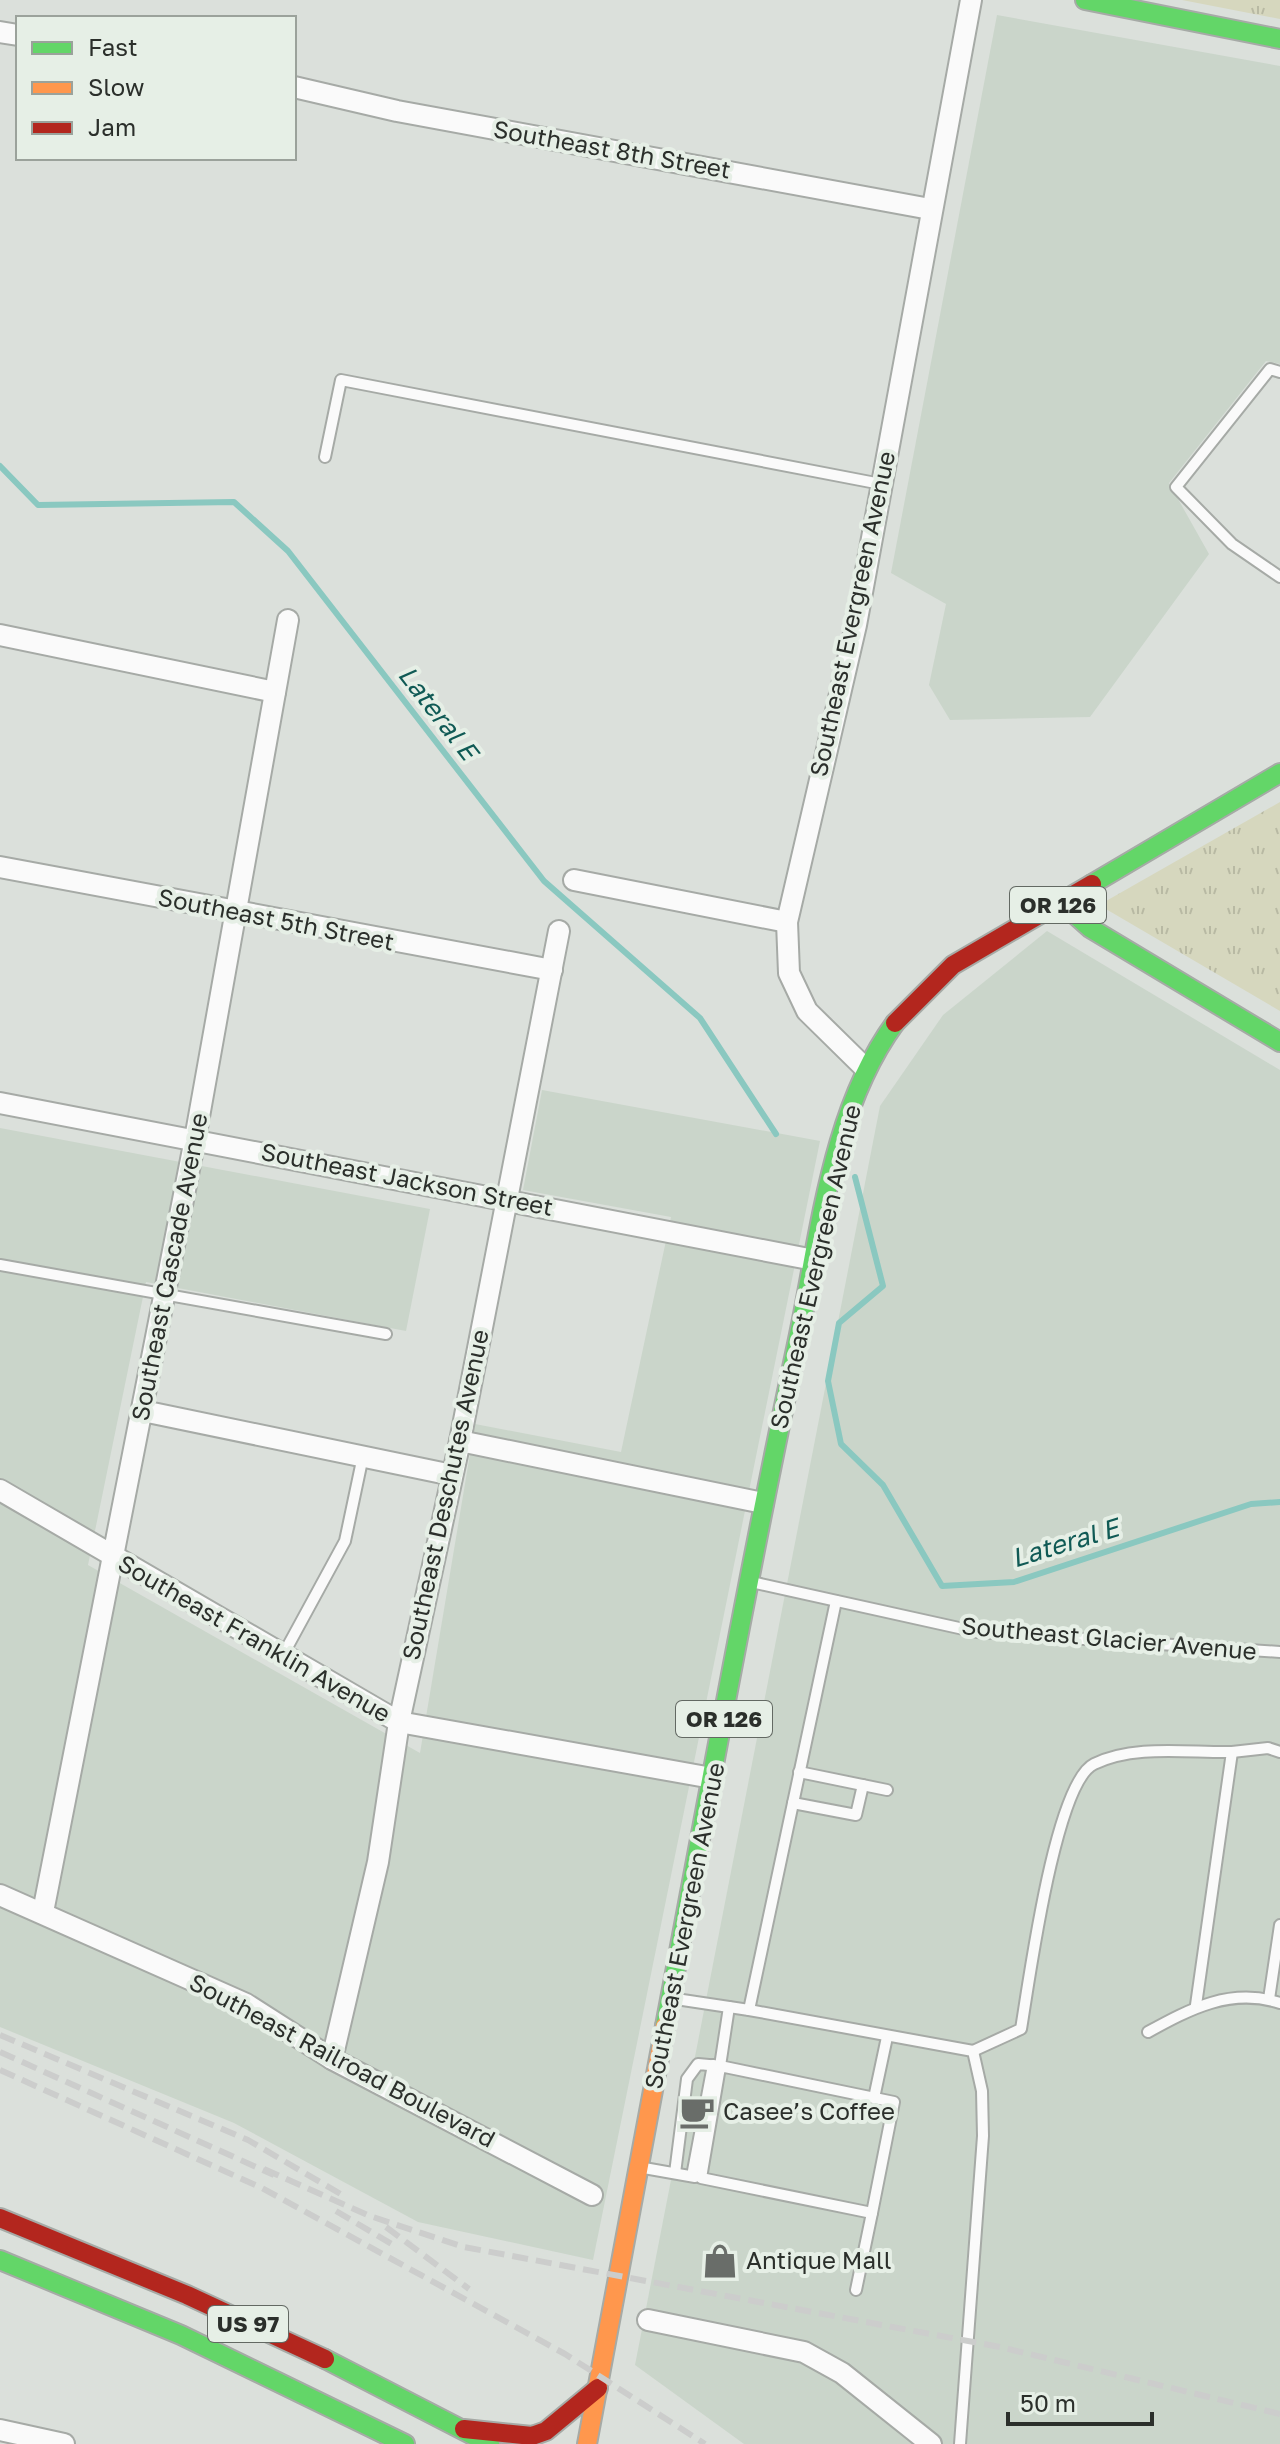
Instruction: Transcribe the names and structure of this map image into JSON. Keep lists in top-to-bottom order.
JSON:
{
  "streets": {
    "main road": ["Southeast Evergreen Avenue", "OR 126", "US 97"],
    "street": [
      "Southeast 8th Street",
      "Southeast 5th Street",
      "Southeast Jackson Street",
      "Southeast Cascade Avenue",
      "Southeast Deschutes Avenue",
      "Southeast Franklin Avenue",
      "Southeast Railroad Boulevard"
    ],
    "lane": ["Southeast Glacier Avenue"]
  },
  "crossings": [
    ["Southeast 8th Street", "Southeast Evergreen Avenue"],
    ["Southeast Evergreen Avenue", "OR 126"],
    ["Southeast Evergreen Avenue", "Southeast Jackson Street"],
    ["Southeast Evergreen Avenue", "Southeast Franklin Avenue"],
    ["Southeast Evergreen Avenue", "Southeast Glacier Avenue"],
    ["Southeast 5th Street", "Southeast Cascade Avenue"],
    ["Southeast 5th Street", "Southeast Deschutes Avenue"],
    ["Southeast Jackson Street", "Southeast Cascade Avenue"],
    ["Southeast Jackson Street", "Southeast Deschutes Avenue"],
    ["Southeast Cascade Avenue", "Southeast Franklin Avenue"],
    ["Southeast Cascade Avenue", "Southeast Railroad Boulevard"],
    ["Southeast Deschutes Avenue", "Southeast Franklin Avenue"],
    ["Southeast Deschutes Avenue", "Southeast Railroad Boulevard"]
  ],
  "water": ["Lateral E"],
  "places": {
    "cafe": ["Casee’s Coffee"],
    "shop": ["Antique Mall"]
  },
  "legend": ["Fast", "Slow", "Jam"],
  "scale_bar": "50 m"
}
